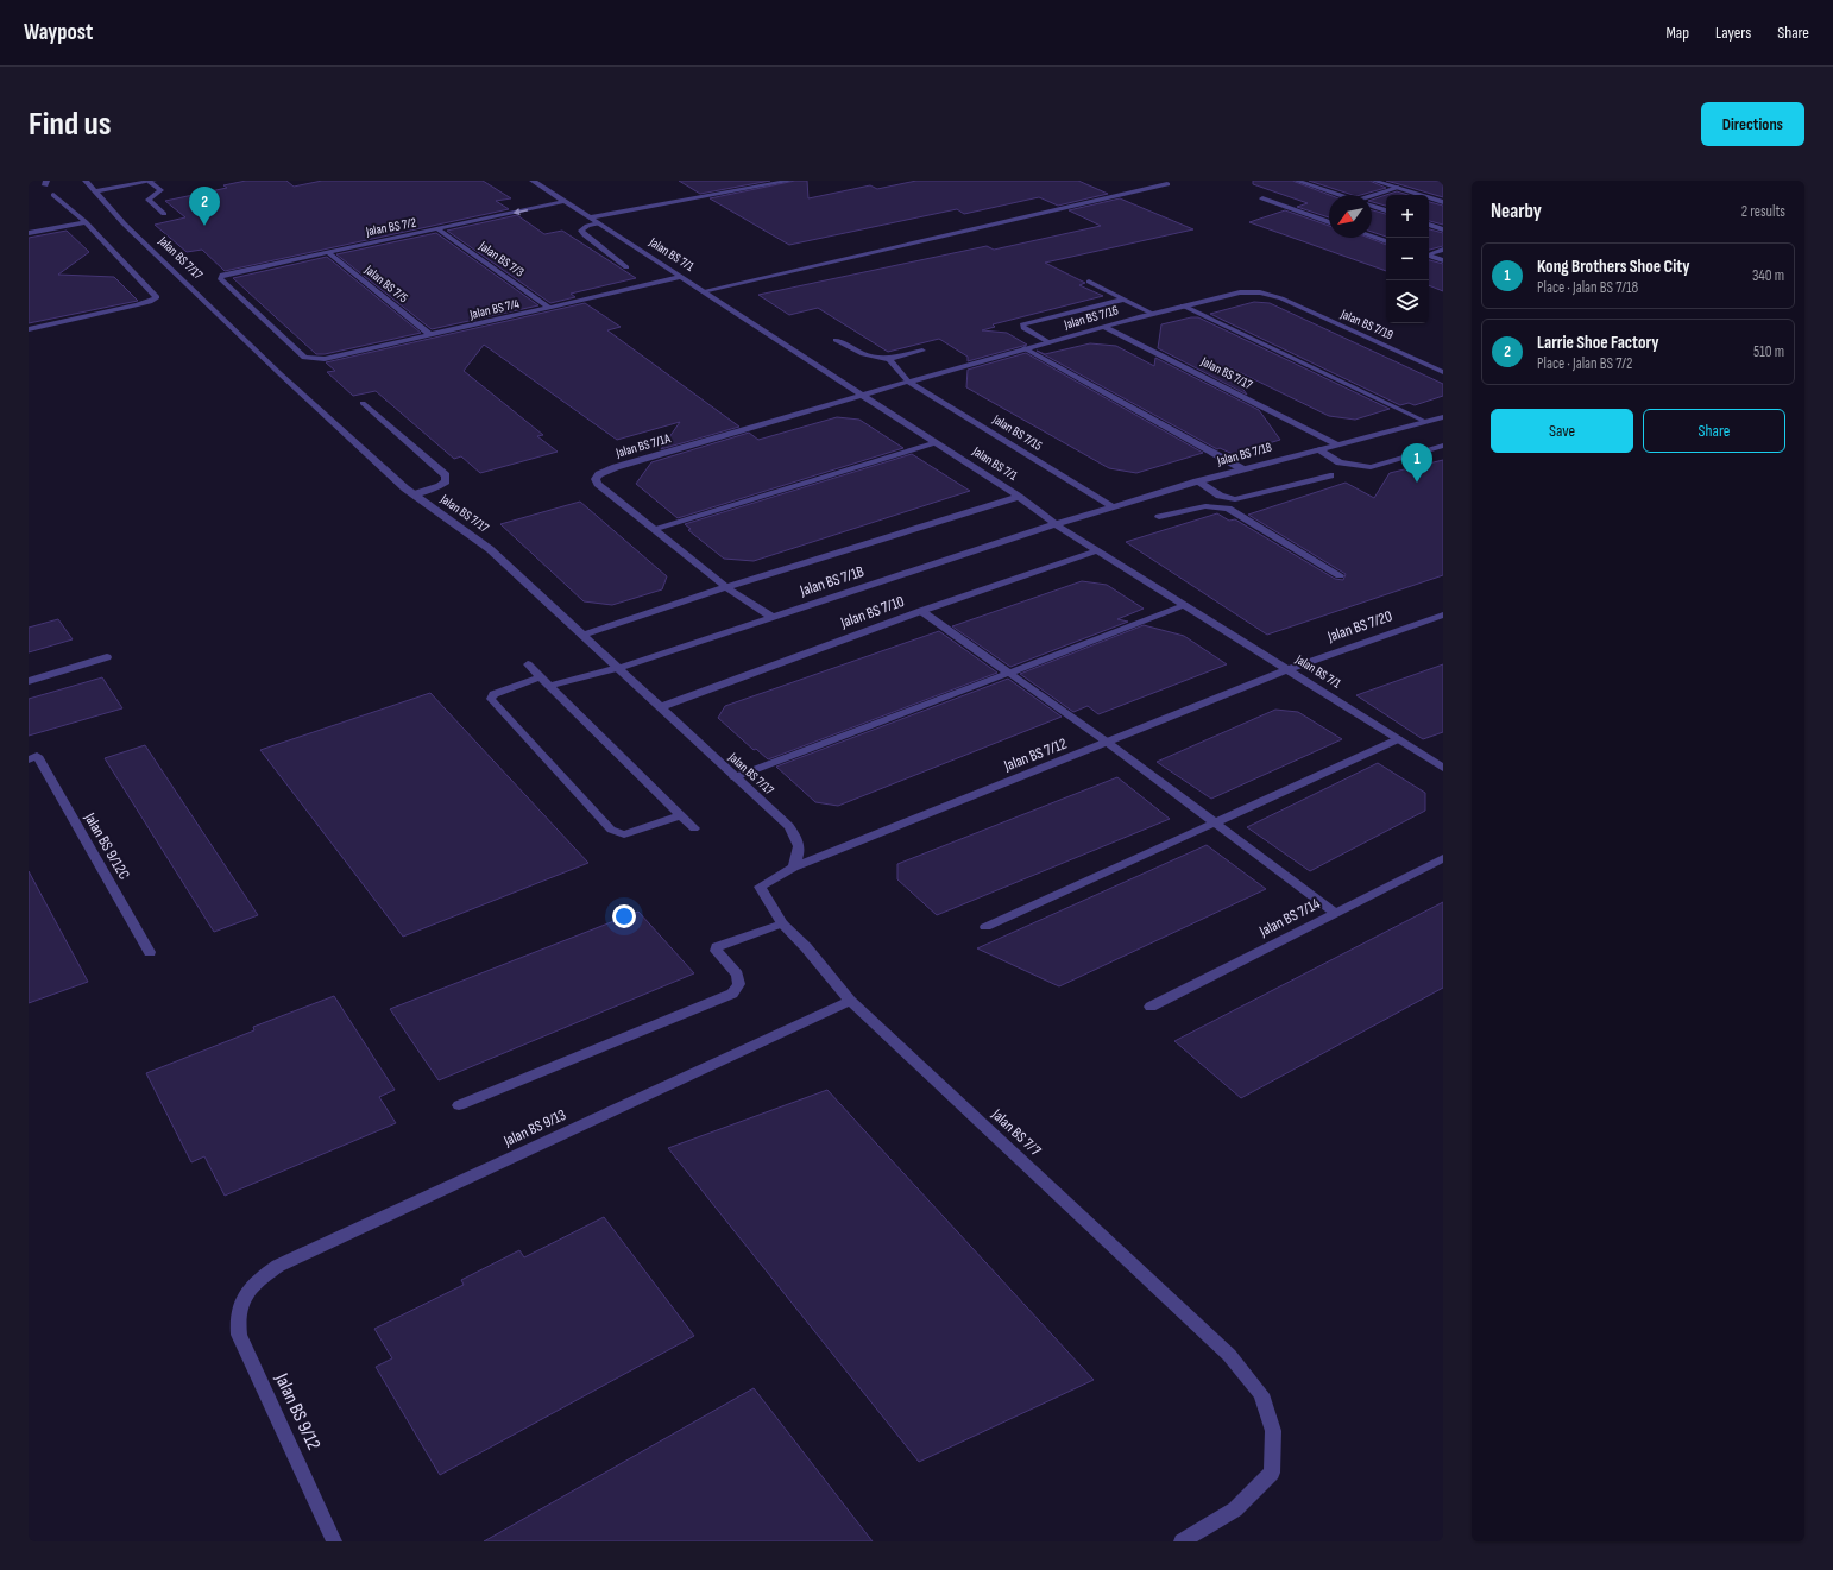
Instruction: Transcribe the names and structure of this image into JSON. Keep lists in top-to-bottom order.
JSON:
{
  "streets": {
    "street": [
      "Jalan BS 7/2",
      "Jalan BS 7/1",
      "Jalan BS 7/17",
      "Jalan BS 7/3",
      "Jalan BS 7/5",
      "Jalan BS 7/4",
      "Jalan BS 7/16",
      "Jalan BS 7/19",
      "Jalan BS 7/15",
      "Jalan BS 7/1A",
      "Jalan BS 7/18",
      "Jalan BS 7/1B",
      "Jalan BS 7/10",
      "Jalan BS 7/20",
      "Jalan BS 7/12",
      "Jalan BS 9/12C",
      "Jalan BS 7/14",
      "Jalan BS 9/13",
      "Jalan BS 7/7",
      "Jalan BS 9/12"
    ]
  },
  "crossings": [
    ["Jalan BS 7/2", "Jalan BS 7/1"],
    ["Jalan BS 7/2", "Jalan BS 7/3"],
    ["Jalan BS 7/2", "Jalan BS 7/5"],
    ["Jalan BS 7/2", "Jalan BS 7/4"],
    ["Jalan BS 7/1", "Jalan BS 7/4"],
    ["Jalan BS 7/1", "Jalan BS 7/16"],
    ["Jalan BS 7/1", "Jalan BS 7/1A"],
    ["Jalan BS 7/1", "Jalan BS 7/18"],
    ["Jalan BS 7/1", "Jalan BS 7/1B"],
    ["Jalan BS 7/1", "Jalan BS 7/10"],
    ["Jalan BS 7/1", "Jalan BS 7/20"],
    ["Jalan BS 7/1", "Jalan BS 7/12"],
    ["Jalan BS 7/17", "Jalan BS 7/16"],
    ["Jalan BS 7/17", "Jalan BS 7/18"],
    ["Jalan BS 7/17", "Jalan BS 7/1B"],
    ["Jalan BS 7/17", "Jalan BS 7/10"],
    ["Jalan BS 7/17", "Jalan BS 7/12"],
    ["Jalan BS 7/3", "Jalan BS 7/4"],
    ["Jalan BS 7/5", "Jalan BS 7/4"],
    ["Jalan BS 7/16", "Jalan BS 7/19"],
    ["Jalan BS 7/16", "Jalan BS 7/15"],
    ["Jalan BS 7/16", "Jalan BS 7/1A"],
    ["Jalan BS 7/15", "Jalan BS 7/18"],
    ["Jalan BS 7/1A", "Jalan BS 7/1B"],
    ["Jalan BS 7/18", "Jalan BS 7/1B"],
    ["Jalan BS 7/20", "Jalan BS 7/12"],
    ["Jalan BS 7/12", "Jalan BS 7/7"],
    ["Jalan BS 9/13", "Jalan BS 7/7"],
    ["Jalan BS 9/13", "Jalan BS 9/12"]
  ],
  "north": "bottom left",
  "page": {
    "header": "Waypost",
    "nav": ["Map", "Layers", "Share"],
    "buttons": [
      "Directions",
      ["Save", "Share"]
    ],
    "title": "Find us",
    "heading": ["Nearby", "2 results"],
    "pins": ["2", "1"],
    "map_buttons": ["+", "−"],
    "list": [
      {
        "mark": "1",
        "name": "Kong Brothers Shoe City",
        "note": "Place · Jalan BS 7/18",
        "value": "340 m"
      },
      {
        "mark": "2",
        "name": "Larrie Shoe Factory",
        "note": "Place · Jalan BS 7/2",
        "value": "510 m"
      }
    ]
  }
}
